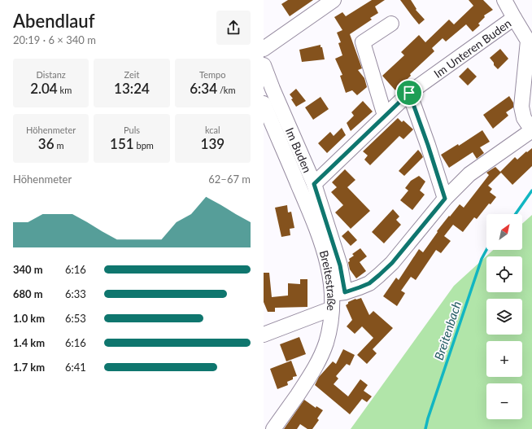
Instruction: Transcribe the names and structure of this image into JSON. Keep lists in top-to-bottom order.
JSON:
{
  "streets": {
    "street": ["Im Unteren Buden", "Im Buden", "Breitestraße"]
  },
  "crossings": [
    ["Im Unteren Buden", "Im Buden"],
    ["Im Buden", "Breitestraße"]
  ],
  "water": ["Breitenbach"],
  "north": "top right",
  "page": {
    "heading": ["Abendlauf", "20:19 · 6 × 340 m"],
    "stats": [
      ["Distanz", "2.04 km"],
      ["Zeit", "13:24"],
      ["Tempo", "6:34 /km"],
      ["Höhenmeter", "36 m"],
      ["Puls", "151 bpm"],
      ["kcal", "139"]
    ],
    "chart": ["Höhenmeter", "62–67 m"],
    "map_buttons": ["+", "−"],
    "list": [
      {
        "name": "340 m",
        "note": "6:16"
      },
      {
        "name": "680 m",
        "note": "6:33"
      },
      {
        "name": "1.0 km",
        "note": "6:53"
      },
      {
        "name": "1.4 km",
        "note": "6:16"
      },
      {
        "name": "1.7 km",
        "note": "6:41"
      }
    ]
  }
}
